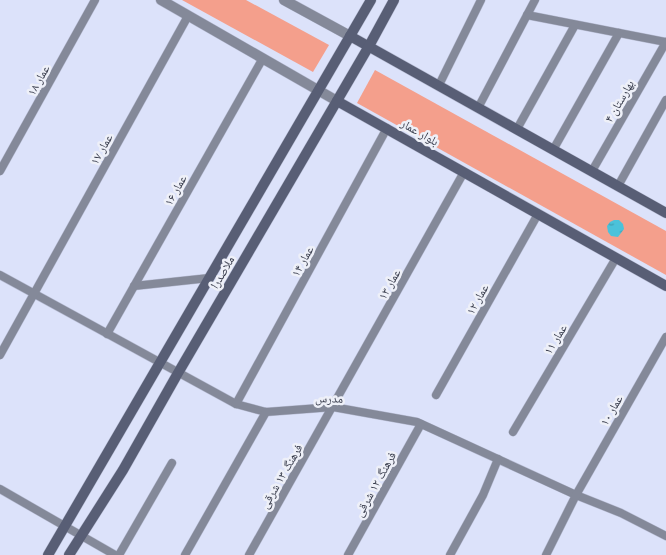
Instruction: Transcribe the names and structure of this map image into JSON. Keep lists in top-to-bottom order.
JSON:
{
  "streets": {
    "main road": ["بلوار عمار", "ملاصدرا"],
    "street": [
      "عمار ۱۸",
      "بهارستان ۴",
      "عمار ۱۷",
      "عمار ۱۶",
      "عمار ۱۴",
      "عمار ۱۳",
      "عمار ۱۲",
      "عمار ۱۱",
      "مدرس",
      "عمار ۱۰",
      "فرهنگ ۱۳ شرقی",
      "فرهنگ ۱۲ شرقی"
    ]
  },
  "crossings": [
    ["بلوار عمار", "عمار ۱۷"],
    ["بلوار عمار", "عمار ۱۶"],
    ["بلوار عمار", "عمار ۱۴"],
    ["بلوار عمار", "ملاصدرا"],
    ["بلوار عمار", "عمار ۱۳"],
    ["بلوار عمار", "عمار ۱۲"],
    ["بلوار عمار", "عمار ۱۱"],
    ["عمار ۱۷", "مدرس"],
    ["عمار ۱۶", "مدرس"],
    ["عمار ۱۴", "مدرس"],
    ["ملاصدرا", "مدرس"],
    ["عمار ۱۳", "مدرس"],
    ["عمار ۱۳", "فرهنگ ۱۳ شرقی"],
    ["مدرس", "عمار ۱۰"],
    ["مدرس", "فرهنگ ۱۳ شرقی"],
    ["مدرس", "فرهنگ ۱۲ شرقی"]
  ]
}
